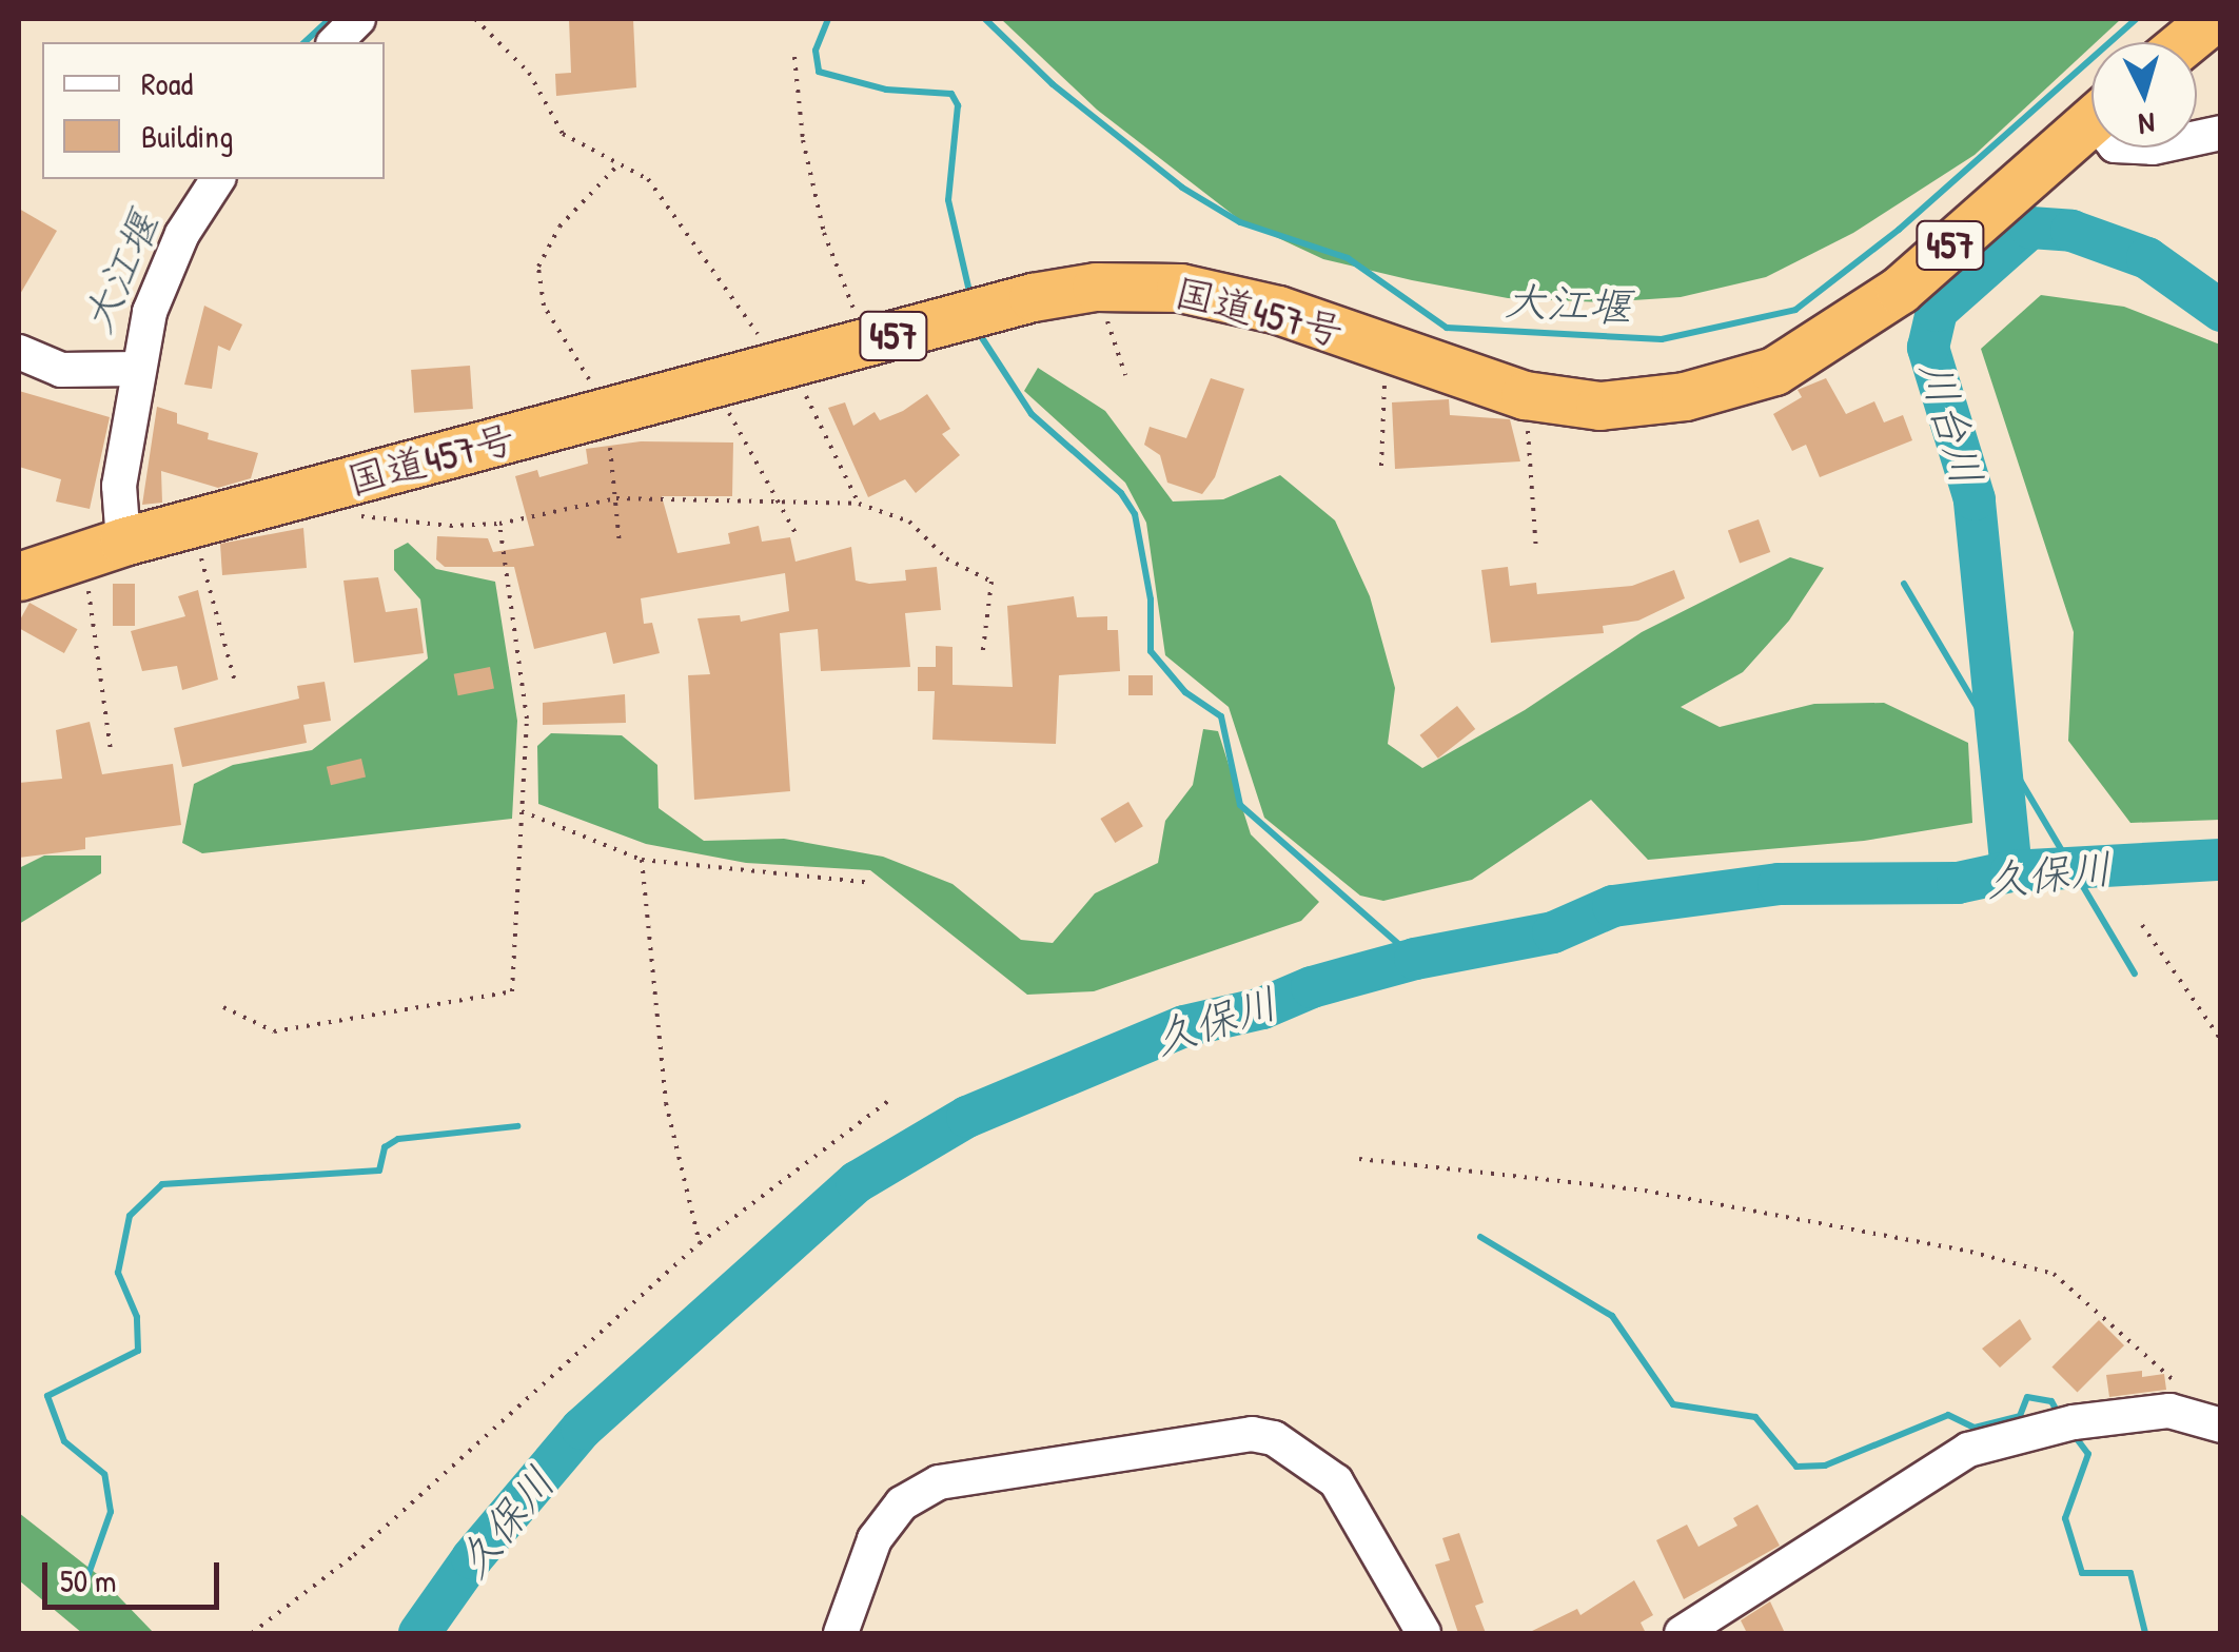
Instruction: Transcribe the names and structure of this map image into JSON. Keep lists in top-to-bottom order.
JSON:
{
  "streets": {
    "highway": ["457", "国道457号"]
  },
  "water": ["大江堰", "川台川", "久保川"],
  "legend": ["Road", "Building"],
  "scale_bar": "50 m",
  "north": "bottom"
}
